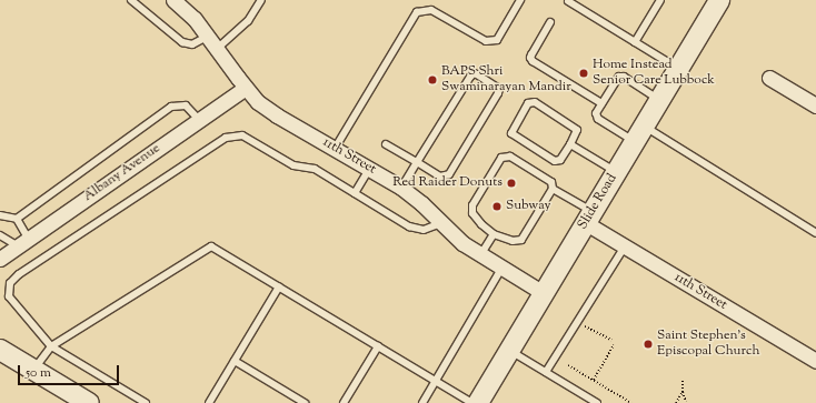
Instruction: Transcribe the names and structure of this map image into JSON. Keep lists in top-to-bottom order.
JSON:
{
  "streets": {
    "main road": ["Slide Road"],
    "street": ["11th Street", "Albany Avenue"]
  },
  "crossings": [
    ["11th Street", "Albany Avenue"],
    ["11th Street", "Slide Road"]
  ],
  "places": [
    "Home Instead Senior Care Lubbock",
    "BAPS Shri Swaminarayan Mandir",
    "Red Raider Donuts",
    "Subway",
    "Saint Stephen's Episcopal Church"
  ],
  "scale_bar": "50 m"
}
